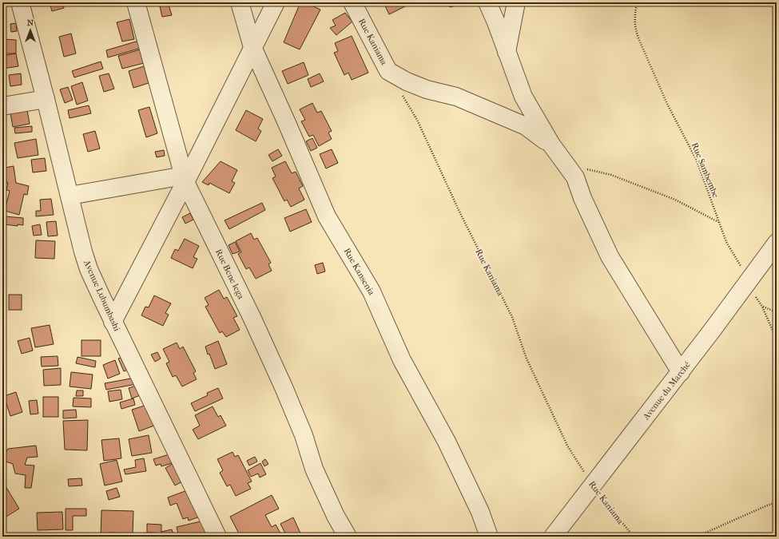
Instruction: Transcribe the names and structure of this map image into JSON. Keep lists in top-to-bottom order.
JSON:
{
  "streets": {
    "street": [
      "Rue Kaniama",
      "Rue Kansenia",
      "Rue Bene lega",
      "Avenue Lubumbashi",
      "Avenue du Marché"
    ],
    "path": ["Rue Sambembe"]
  },
  "crossings": [
    ["Rue Kaniama", "Avenue du Marché"],
    ["Rue Sambembe", "Avenue du Marché"]
  ],
  "north": "top"
}
